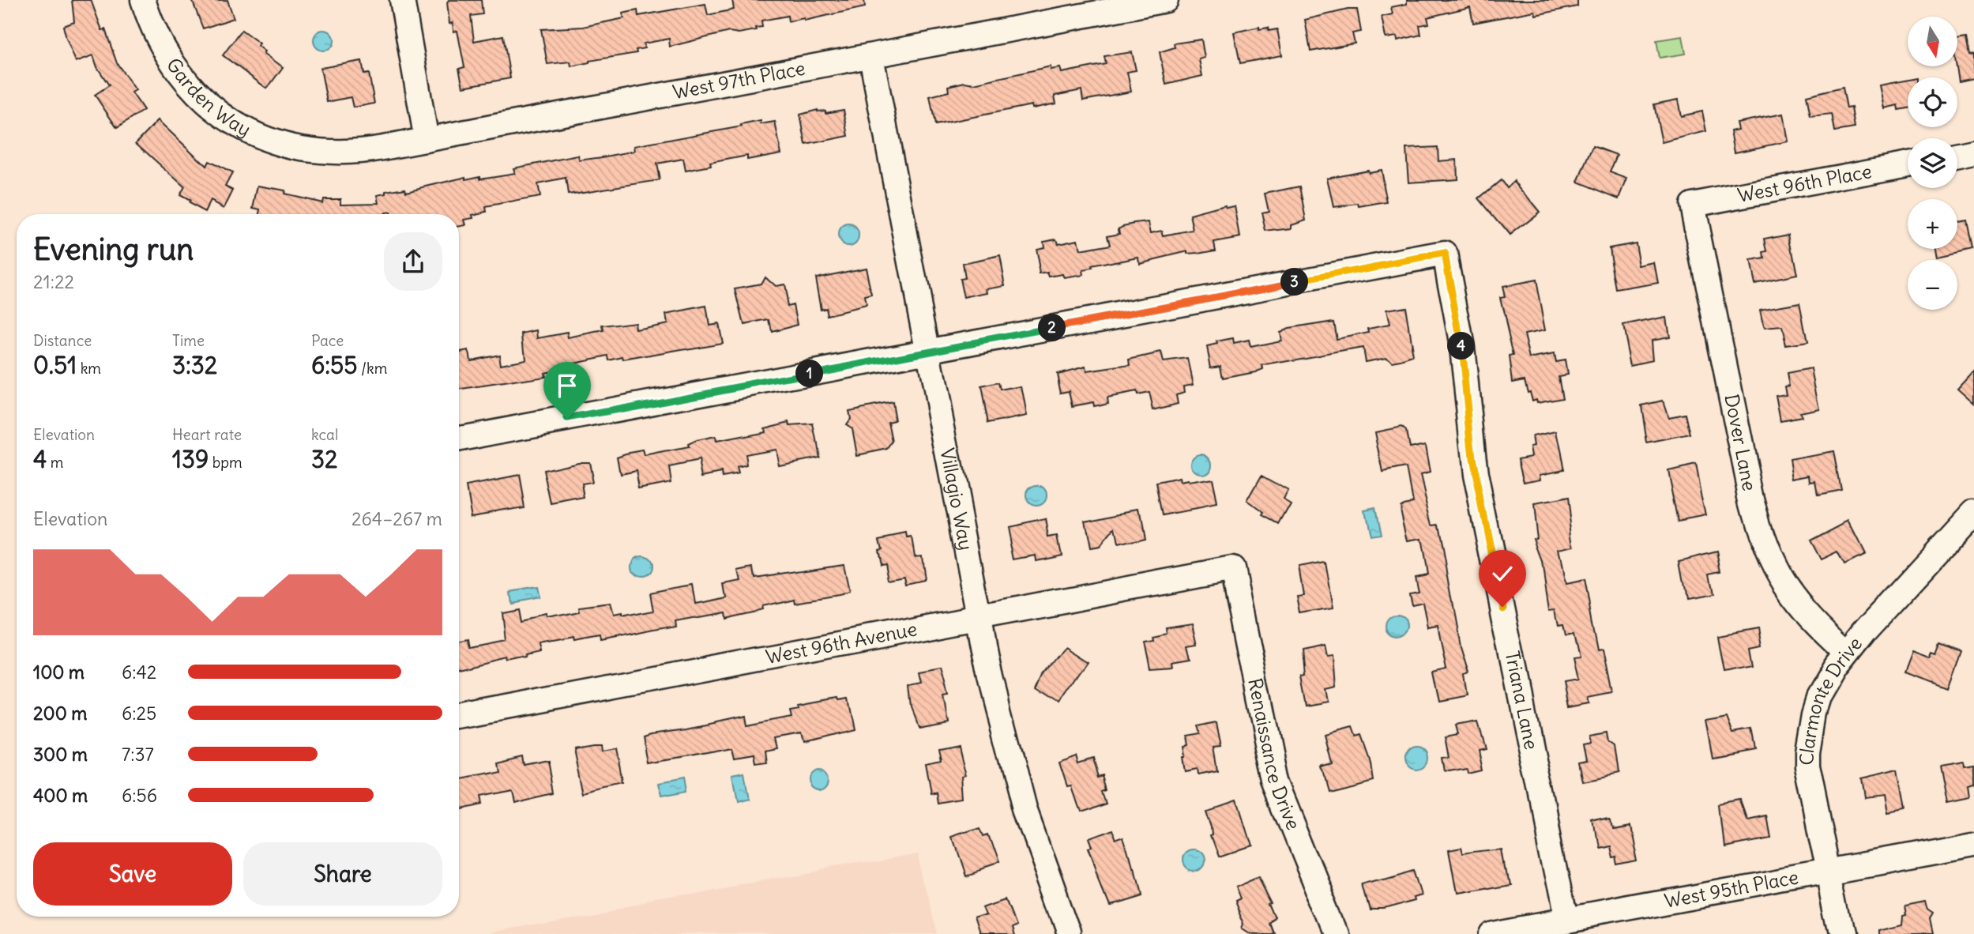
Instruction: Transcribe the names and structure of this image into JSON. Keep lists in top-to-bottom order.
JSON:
{
  "streets": {
    "street": [
      "West 97th Place",
      "Garden Way",
      "West 96th Place",
      "Dover Lane",
      "Villagio Way",
      "West 96th Avenue",
      "Triana Lane",
      "Clarmonte Drive",
      "Renaissance Drive",
      "West 95th Place"
    ]
  },
  "crossings": [
    ["West 97th Place", "Garden Way"],
    ["West 97th Place", "Villagio Way"],
    ["West 96th Place", "Dover Lane"],
    ["Dover Lane", "Clarmonte Drive"],
    ["Villagio Way", "West 96th Avenue"],
    ["Villagio Way", "Triana Lane"],
    ["West 96th Avenue", "Renaissance Drive"],
    ["Triana Lane", "West 95th Place"],
    ["Clarmonte Drive", "West 95th Place"]
  ],
  "north": "bottom",
  "page": {
    "map_buttons": ["+", "−"],
    "heading": ["Evening run", "21:22"],
    "pins": [
      "3",
      "2",
      "4",
      "1"
    ],
    "stats": [
      ["Distance", "0.51 km"],
      ["Time", "3:32"],
      ["Pace", "6:55 /km"],
      ["Elevation", "4 m"],
      ["Heart rate", "139 bpm"],
      ["kcal", "32"]
    ],
    "chart": ["Elevation", "264–267 m"],
    "list": [
      {
        "name": "100 m",
        "note": "6:42"
      },
      {
        "name": "200 m",
        "note": "6:25"
      },
      {
        "name": "300 m",
        "note": "7:37"
      },
      {
        "name": "400 m",
        "note": "6:56"
      }
    ],
    "buttons": ["Save", "Share"]
  }
}
